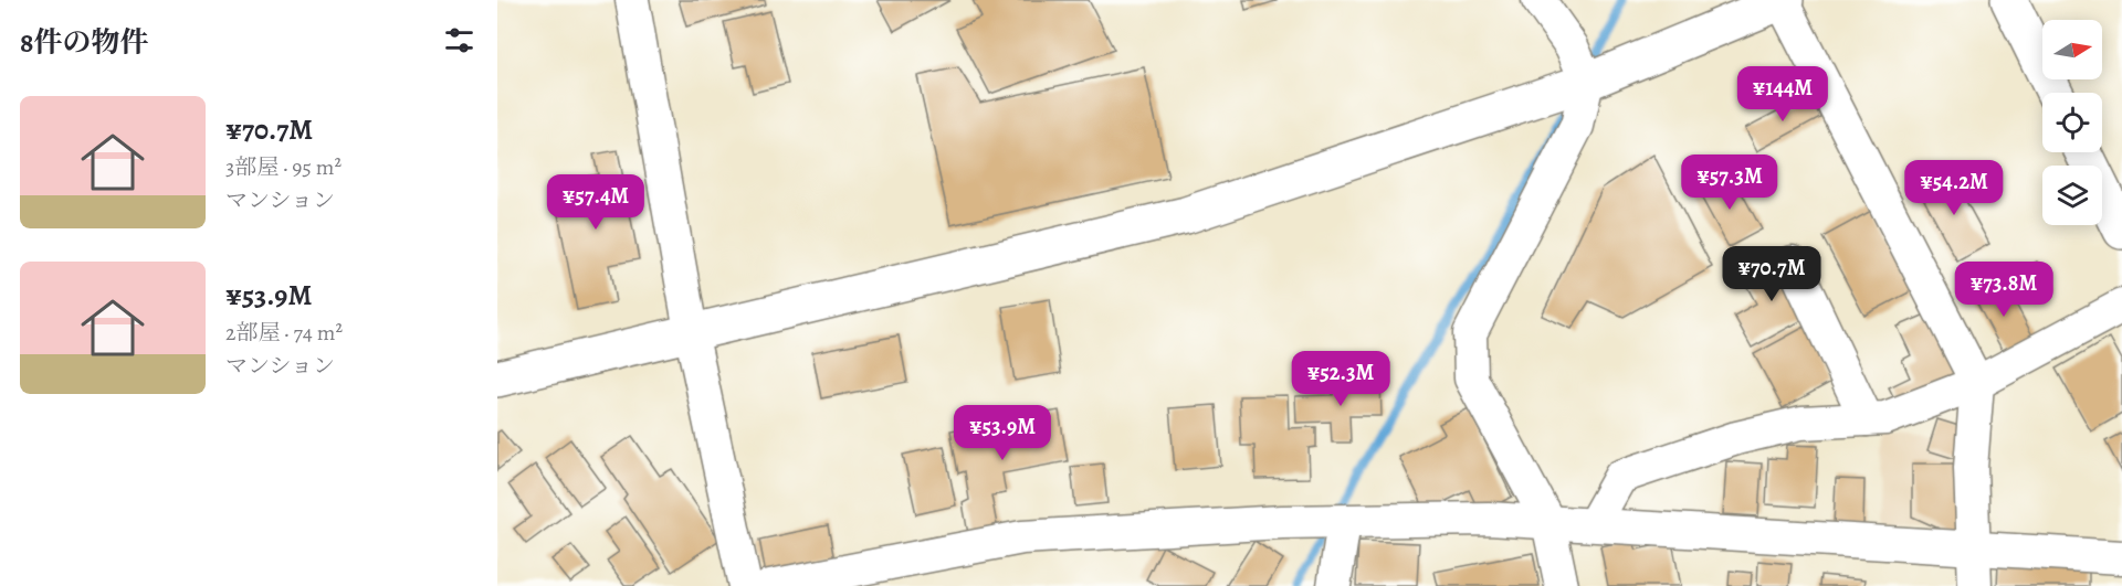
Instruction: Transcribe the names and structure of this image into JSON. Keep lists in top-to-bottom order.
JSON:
{
  "north": "right",
  "page": {
    "heading": "8件の物件",
    "price": [
      "¥144M",
      "¥57.3M",
      "¥54.2M",
      "¥57.4M",
      "¥70.7M",
      "¥73.8M",
      "¥52.3M",
      "¥53.9M"
    ],
    "list": [
      {
        "name": "¥70.7M",
        "note": "3部屋 · 95 m² · マンション"
      },
      {
        "name": "¥53.9M",
        "note": "2部屋 · 74 m² · マンション"
      }
    ]
  }
}
